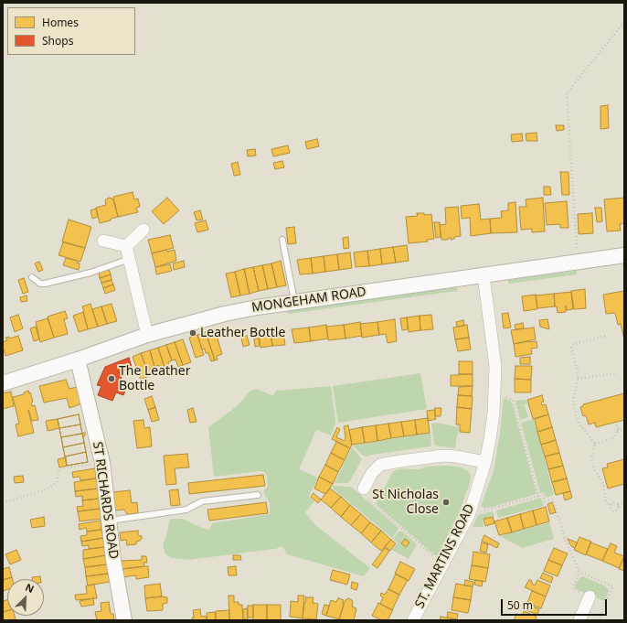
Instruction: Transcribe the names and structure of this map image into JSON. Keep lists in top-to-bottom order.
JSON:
{
  "streets": {
    "street": ["MONGEHAM ROAD", "ST RICHARDS ROAD", "ST. MARTINS ROAD"]
  },
  "crossings": [
    ["MONGEHAM ROAD", "ST RICHARDS ROAD"],
    ["MONGEHAM ROAD", "ST. MARTINS ROAD"]
  ],
  "places": ["Leather Bottle", "The Leather Bottle", "St Nicholas Close"],
  "legend": ["Homes", "Shops"],
  "scale_bar": "50 m",
  "north": "top right"
}
